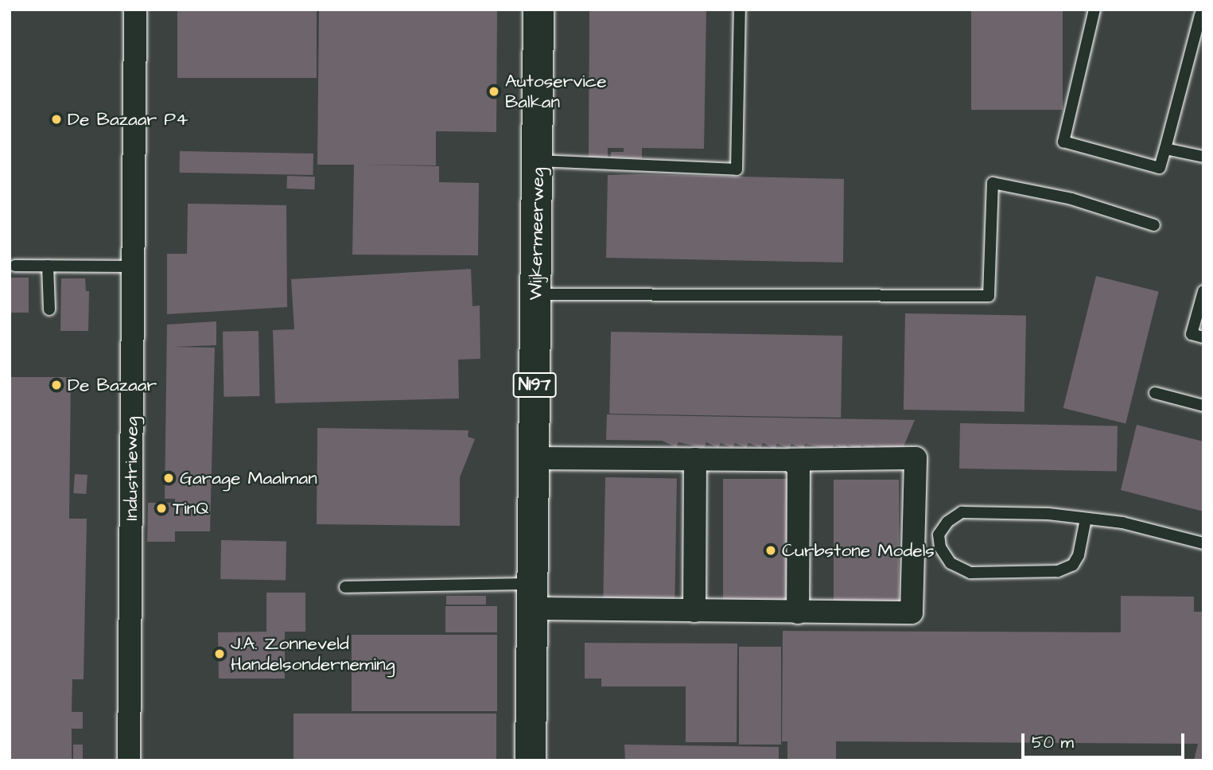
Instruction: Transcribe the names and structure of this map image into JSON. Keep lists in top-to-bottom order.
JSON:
{
  "streets": {
    "main road": ["Wijkermeerweg", "N197"],
    "street": ["Industrieweg"]
  },
  "places": [
    "Autoservice Balkan",
    "De Bazaar P4",
    "De Bazaar",
    "Garage Maalman",
    "TinQ",
    "Curbstone Models",
    "J.A. Zonneveld Handelsonderneming"
  ],
  "scale_bar": "50 m"
}
